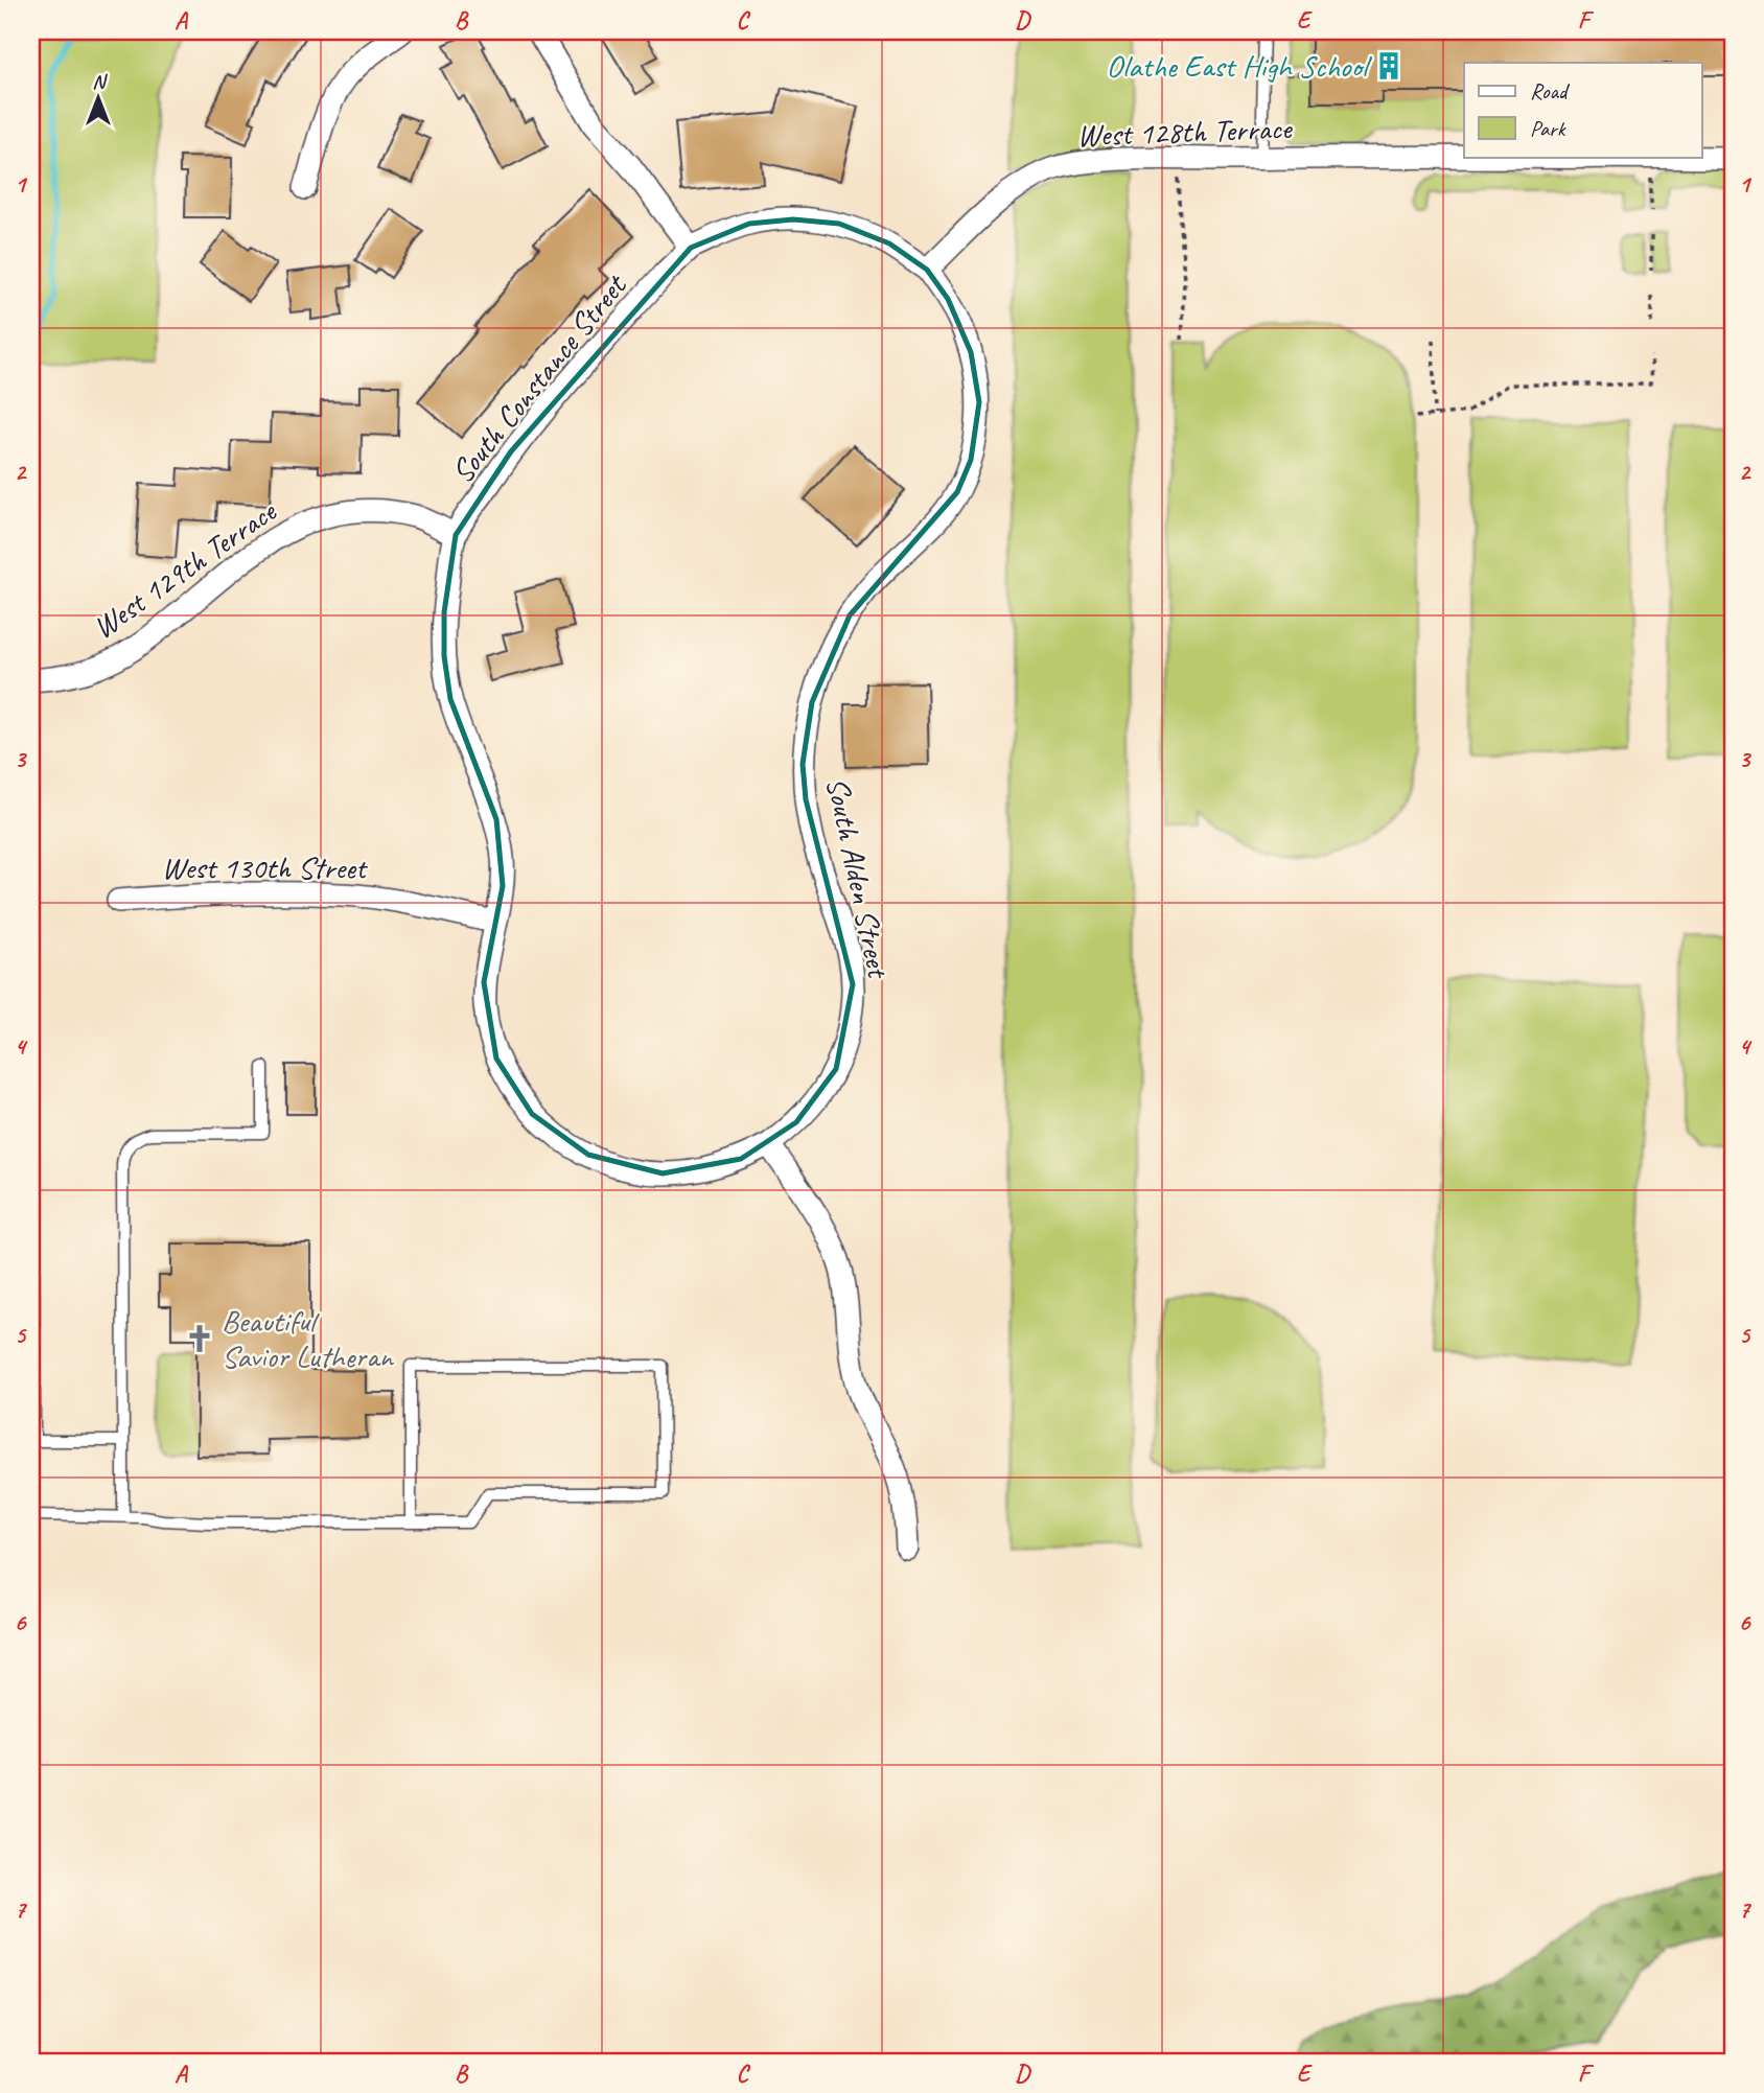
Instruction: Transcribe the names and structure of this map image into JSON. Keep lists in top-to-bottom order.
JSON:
{
  "streets": {
    "street": [
      "West 128th Terrace",
      "South Constance Street",
      "West 129th Terrace",
      "West 130th Street",
      "South Alden Street"
    ]
  },
  "crossings": [
    ["West 128th Terrace", "South Alden Street"],
    ["South Constance Street", "West 129th Terrace"],
    ["South Constance Street", "West 130th Street"],
    ["South Constance Street", "South Alden Street"]
  ],
  "places": {
    "building": ["Olathe East High School"],
    "church": ["Beautiful Savior Lutheran"]
  },
  "legend": ["Road", "Park"],
  "north": "top",
  "grid": {
    "columns": [
      "A",
      "B",
      "C",
      "D",
      "E",
      "F"
    ],
    "rows": [
      "1",
      "2",
      "3",
      "4",
      "5",
      "6",
      "7"
    ]
  }
}
